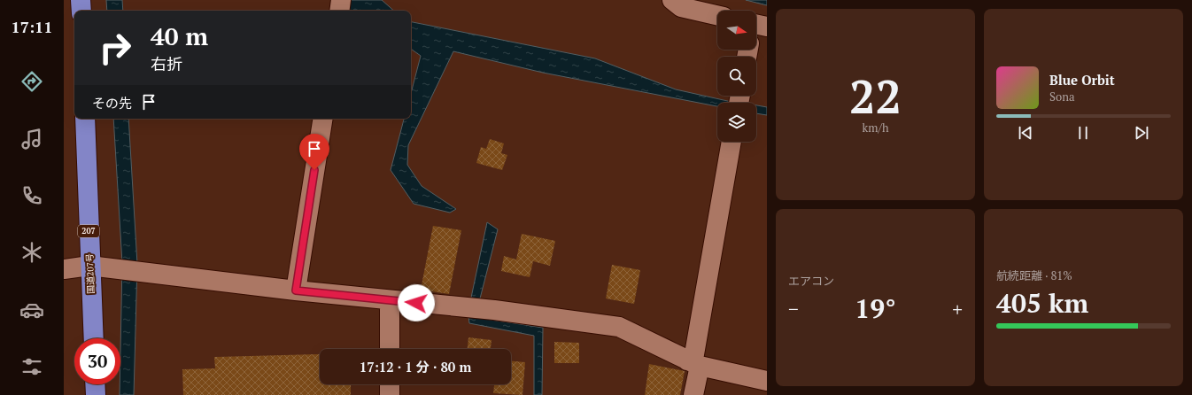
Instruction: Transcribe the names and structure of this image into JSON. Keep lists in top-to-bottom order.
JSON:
{
  "streets": {
    "highway": ["207", "国道207号"]
  },
  "north": "right",
  "page": {
    "tabs": "17:11",
    "tile": [
      ["22", "km/h"],
      "エアコン",
      ["航続距離 · 81%", "405 km"]
    ],
    "turn": ["40 m", "右折"],
    "song": ["Blue Orbit", "Sona"],
    "then": "その先",
    "heat": ["−", "19°", "+"],
    "limit": "30",
    "trip": "17:12 · 1 分 · 80 m"
  }
}
